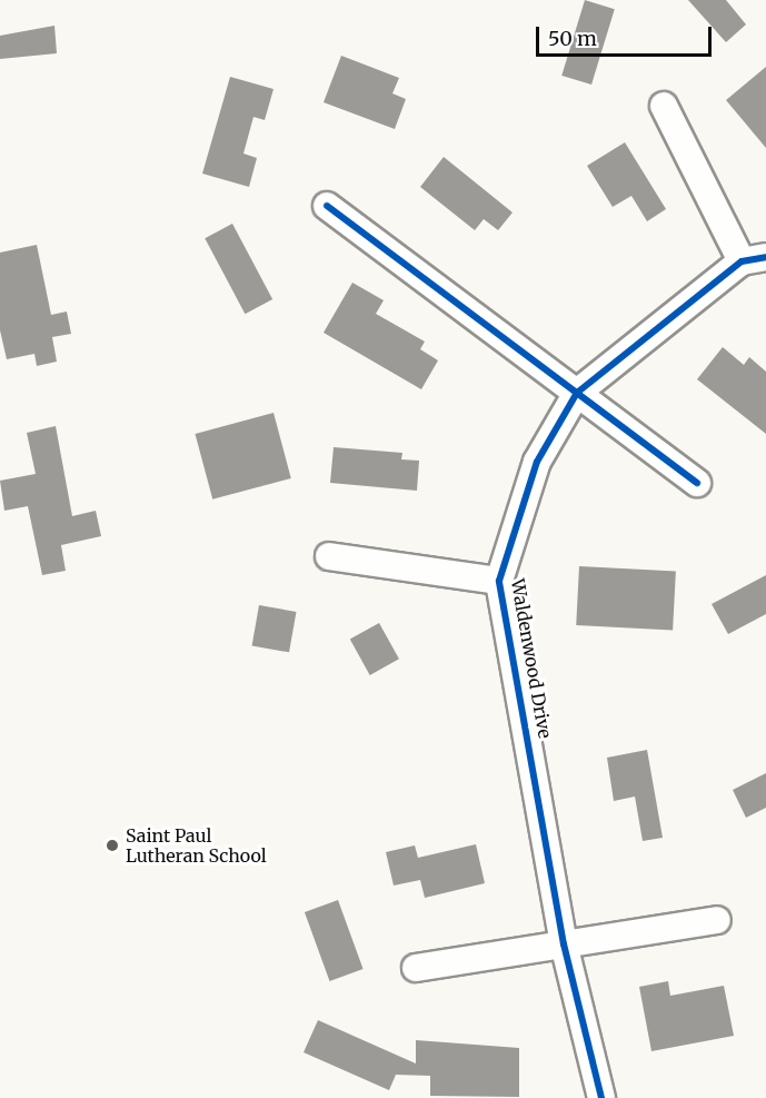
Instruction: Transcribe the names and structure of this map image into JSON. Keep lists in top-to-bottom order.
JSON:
{
  "streets": {
    "street": ["Waldenwood Drive"]
  },
  "places": ["Saint Paul Lutheran School"],
  "scale_bar": "50 m"
}
